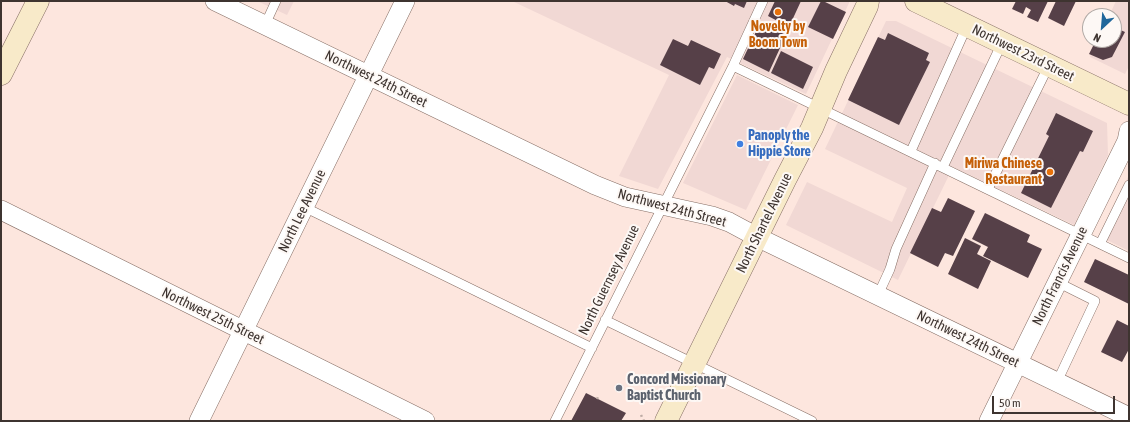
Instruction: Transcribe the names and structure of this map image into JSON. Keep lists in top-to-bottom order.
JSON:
{
  "streets": {
    "street": [
      "Northwest 23rd Street",
      "Northwest 24th Street",
      "North Lee Avenue",
      "North Shartel Avenue",
      "North Francis Avenue",
      "Northwest 25th Street"
    ],
    "lane": ["North Guernsey Avenue"]
  },
  "crossings": [
    ["Northwest 24th Street", "North Lee Avenue"],
    ["Northwest 24th Street", "North Shartel Avenue"],
    ["Northwest 24th Street", "North Francis Avenue"],
    ["Northwest 24th Street", "North Guernsey Avenue"],
    ["North Lee Avenue", "Northwest 25th Street"]
  ],
  "places": [
    "Novelty by Boom Town",
    "Panoply the Hippie Store",
    "Miriwa Chinese Restaurant",
    "Concord Missionary Baptist Church"
  ],
  "scale_bar": "50 m",
  "north": "bottom left"
}
